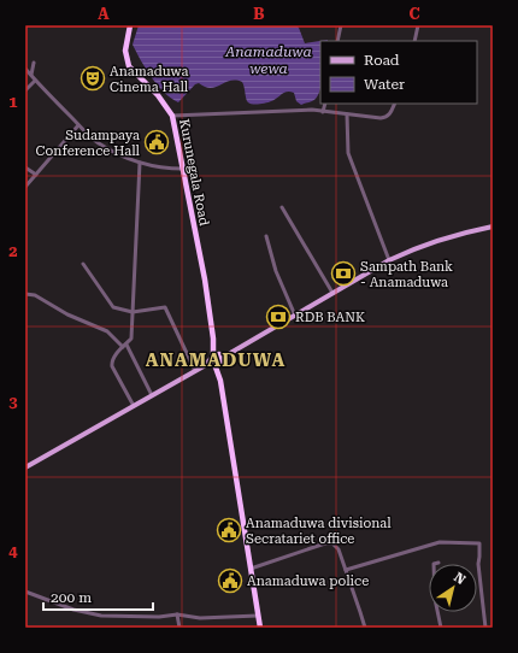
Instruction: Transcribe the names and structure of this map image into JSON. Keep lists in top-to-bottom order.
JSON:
{
  "streets": {
    "highway": ["Kurunegala Road"]
  },
  "districts": ["ANAMADUWA"],
  "water": ["Anamaduwa wewa"],
  "places": {
    "theatre": ["Anamaduwa Cinema Hall"],
    "public building": ["Sudampaya Conference Hall", "Anamaduwa divisional Secratariet office", "Anamaduwa police"],
    "bank": ["Sampath Bank - Anamaduwa", "RDB BANK"]
  },
  "legend": ["Road", "Water"],
  "scale_bar": "200 m",
  "north": "top right",
  "grid": {
    "columns": ["A", "B", "C"],
    "rows": [
      "1",
      "2",
      "3",
      "4"
    ]
  }
}
